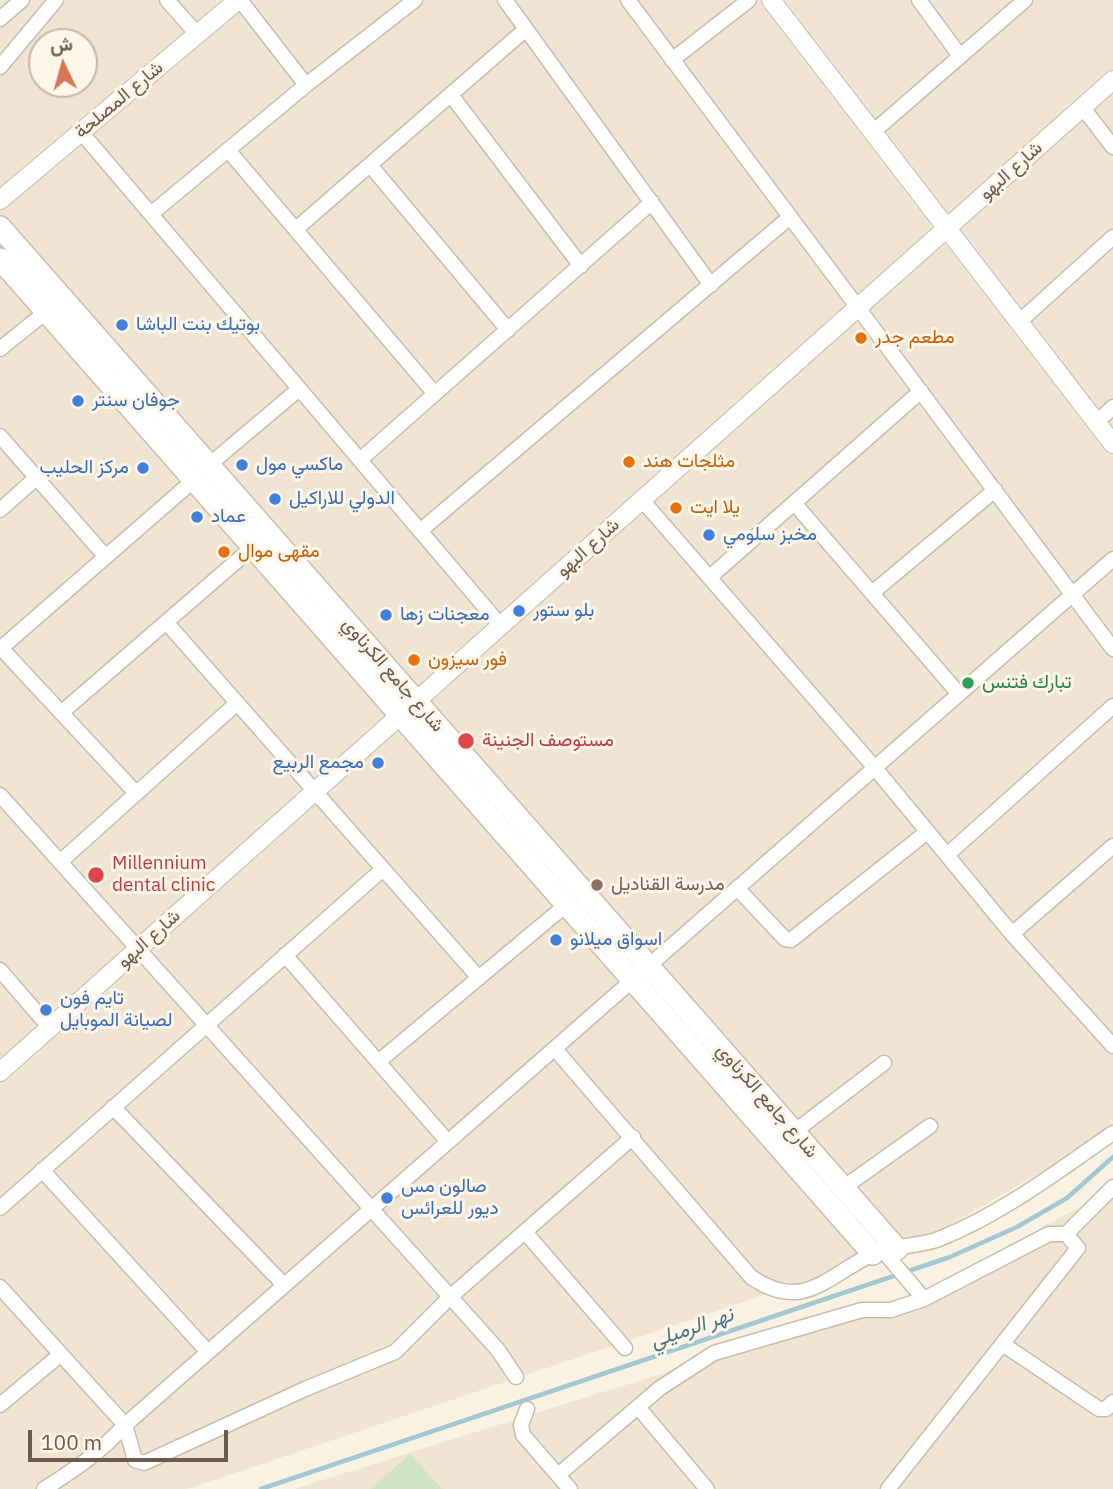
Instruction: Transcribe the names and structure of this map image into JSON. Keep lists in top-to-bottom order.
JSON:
{
  "streets": {
    "main road": ["شارع جامع الكرناوي"],
    "street": ["شارع المصلحة", "شارع البهو"]
  },
  "crossings": [
    ["شارع البهو", "شارع جامع الكرناوي"]
  ],
  "water": ["نهر الرميلي"],
  "places": [
    "بوتيك بنت الباشا",
    "مطعم جدر",
    "جوفان سنتر",
    "مثلجات هند",
    "ماكسي مول",
    "مركز الحليب",
    "الدولي للاراكيل",
    "يلا ايت",
    "عماد",
    "مخبز سلومي",
    "مقهى موال",
    "بلو ستور",
    "معجنات زها",
    "فور سيزون",
    "تبارك فتنس",
    "مستوصف الجنينة",
    "مجمع الربيع",
    "Millennium dental clinic",
    "مدرسة القناديل",
    "اسواق ميلانو",
    "تايم فون لصيانة الموبايل",
    "صالون مس ديور للعرائس"
  ],
  "scale_bar": "100 m",
  "north": "top"
}
